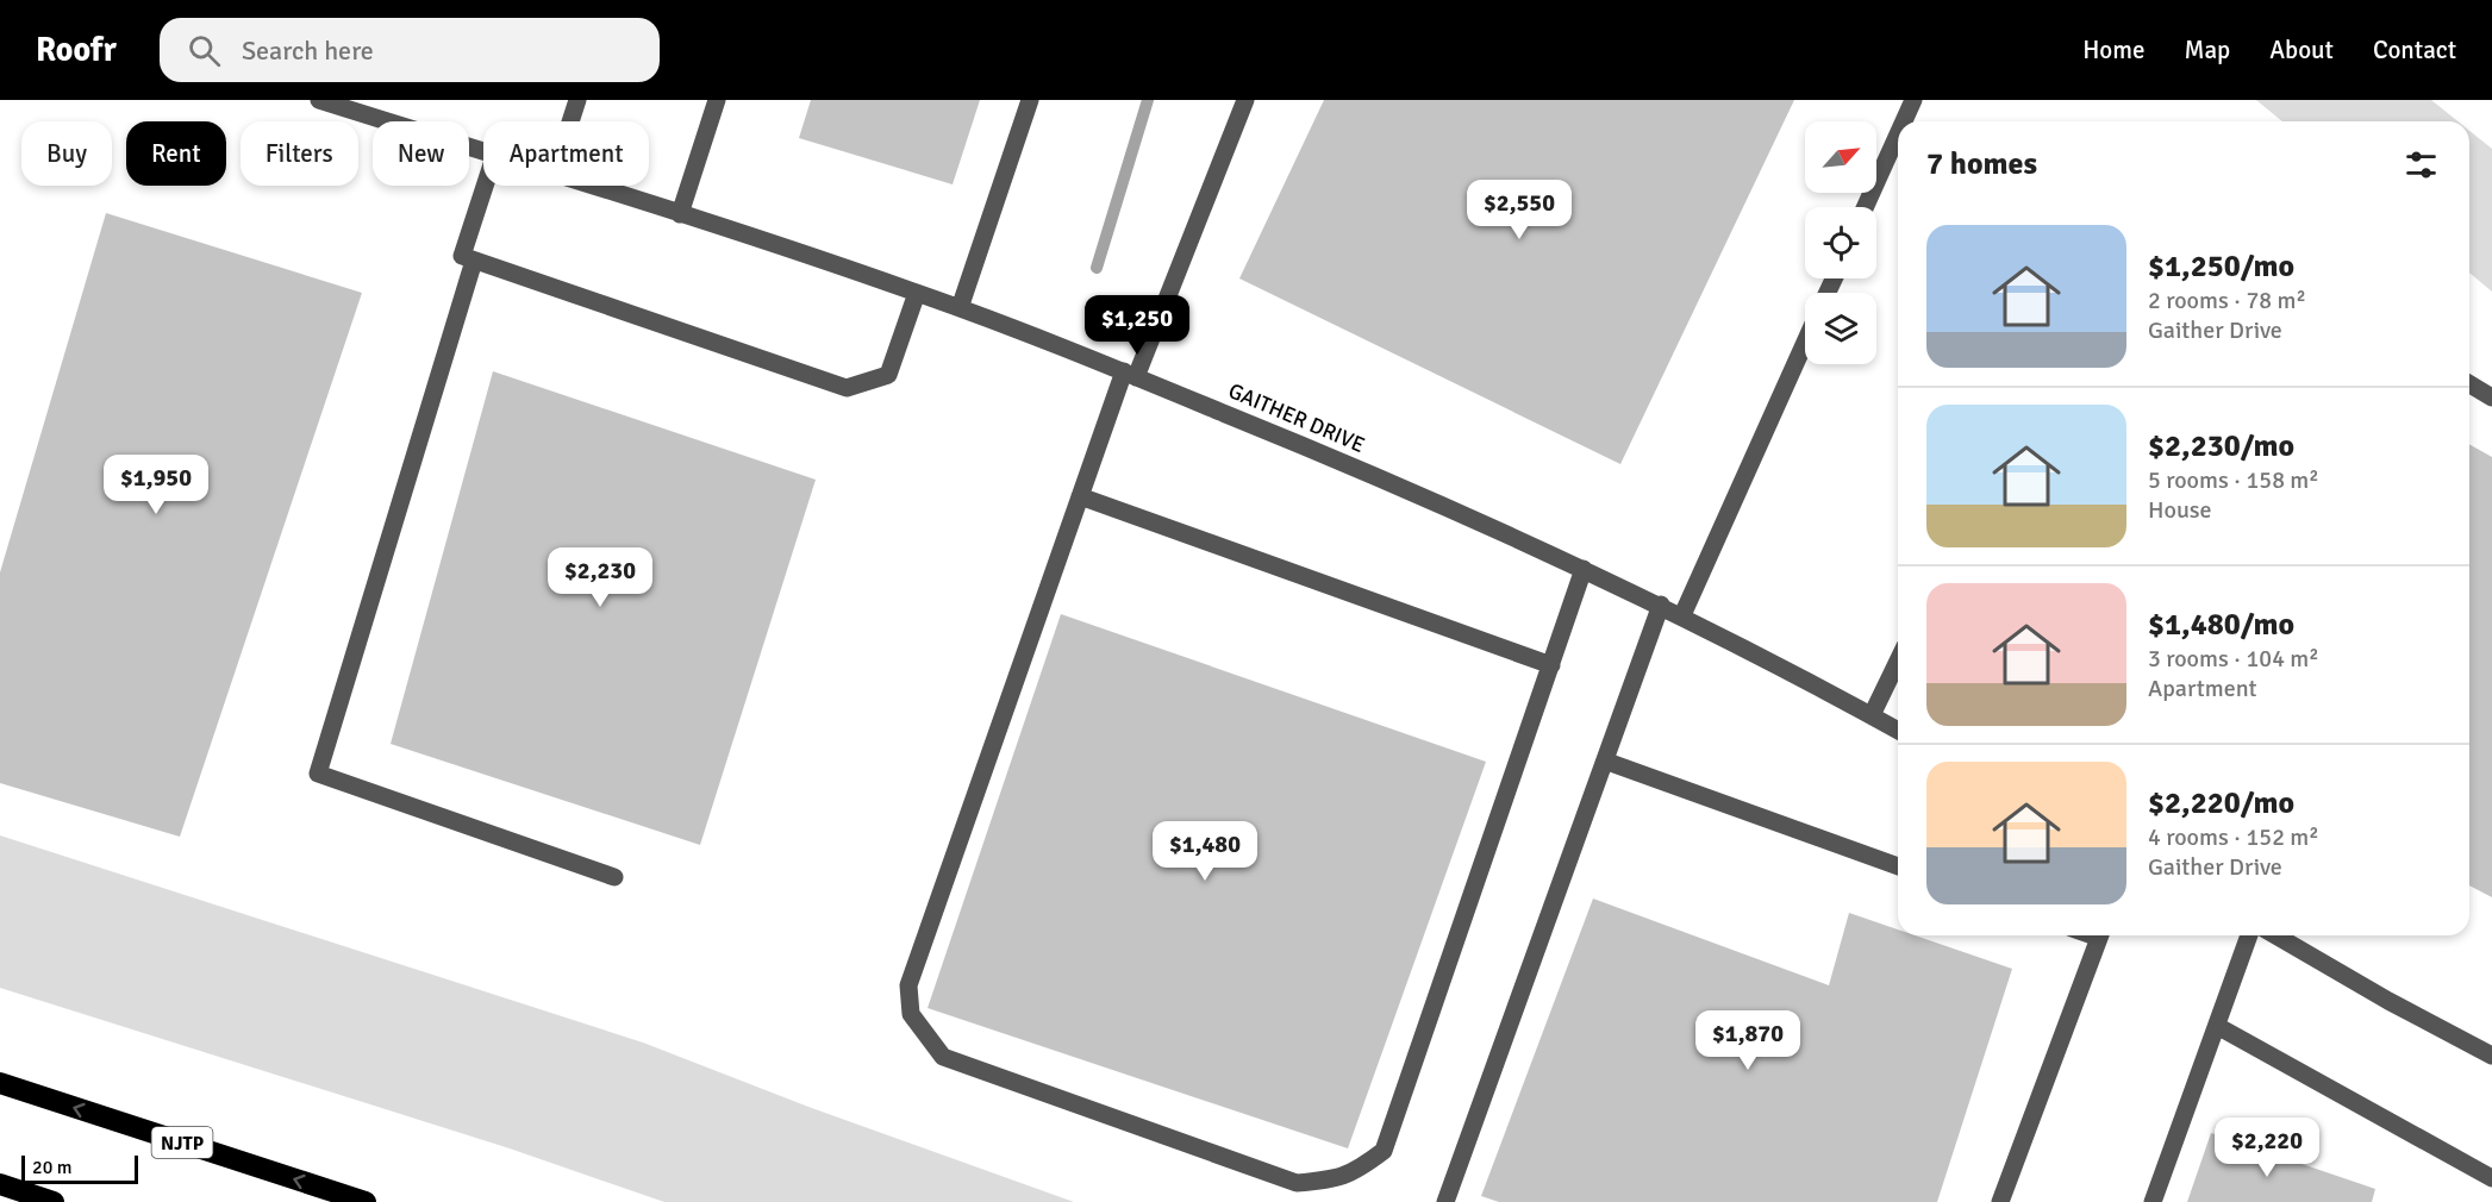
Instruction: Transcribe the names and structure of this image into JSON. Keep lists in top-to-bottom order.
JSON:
{
  "streets": {
    "highway": ["NJTP"],
    "street": ["GAITHER DRIVE"]
  },
  "scale_bar": "20 m",
  "north": "top right",
  "page": {
    "header": "Roofr",
    "search": "Search here",
    "nav": [
      "Home",
      "Map",
      "About",
      "Contact"
    ],
    "chip": [
      "Buy",
      "Rent",
      "Filters",
      "New",
      "Apartment"
    ],
    "heading": "7 homes",
    "price": [
      "$2,550",
      "$1,250",
      "$1,950",
      "$2,230",
      "$1,480",
      "$1,870",
      "$2,220"
    ],
    "list": [
      {
        "name": "$1,250/mo",
        "note": "2 rooms · 78 m² · Gaither Drive"
      },
      {
        "name": "$2,230/mo",
        "note": "5 rooms · 158 m² · House"
      },
      {
        "name": "$1,480/mo",
        "note": "3 rooms · 104 m² · Apartment"
      },
      {
        "name": "$2,220/mo",
        "note": "4 rooms · 152 m² · Gaither Drive"
      }
    ],
    "scale": "20 m"
  }
}
